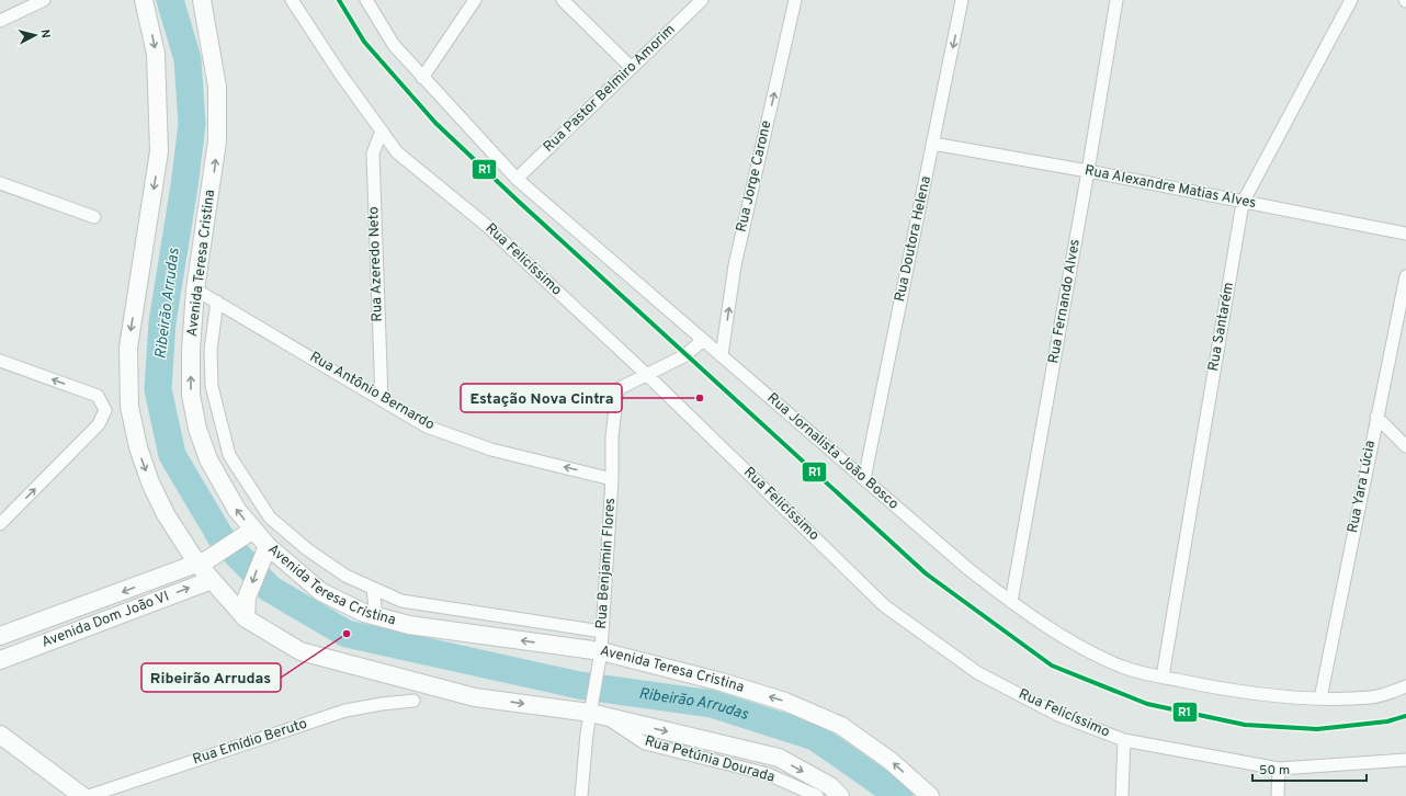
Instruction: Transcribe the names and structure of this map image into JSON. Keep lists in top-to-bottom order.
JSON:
{
  "streets": {
    "main road": ["Avenida Teresa Cristina", "Avenida Dom João VI"],
    "street": [
      "Rua Pastor Belmiro Amorim",
      "Rua Jorge Carone",
      "Rua Alexandre Matias Alves",
      "Rua Doutora Helena",
      "Rua Felicíssimo",
      "Rua Azeredo Neto",
      "Rua Fernando Alves",
      "Rua Santarém",
      "Rua Antônio Bernardo",
      "Rua Jornalista João Bosco",
      "Rua Yara Lúcia",
      "Rua Benjamin Flores",
      "Rua Emídio Beruto",
      "Rua Petúnia Dourada"
    ]
  },
  "crossings": [
    ["Rua Pastor Belmiro Amorim", "Rua Jornalista João Bosco"],
    ["Rua Jorge Carone", "Rua Jornalista João Bosco"],
    ["Rua Alexandre Matias Alves", "Rua Doutora Helena"],
    ["Rua Alexandre Matias Alves", "Rua Fernando Alves"],
    ["Rua Alexandre Matias Alves", "Rua Santarém"],
    ["Rua Doutora Helena", "Rua Jornalista João Bosco"],
    ["Rua Felicíssimo", "Rua Azeredo Neto"],
    ["Rua Felicíssimo", "Rua Benjamin Flores"],
    ["Avenida Teresa Cristina", "Rua Antônio Bernardo"],
    ["Avenida Teresa Cristina", "Rua Benjamin Flores"],
    ["Avenida Teresa Cristina", "Avenida Dom João VI"],
    ["Rua Azeredo Neto", "Rua Antônio Bernardo"],
    ["Rua Fernando Alves", "Rua Jornalista João Bosco"],
    ["Rua Santarém", "Rua Jornalista João Bosco"],
    ["Rua Antônio Bernardo", "Rua Benjamin Flores"],
    ["Rua Jornalista João Bosco", "Rua Yara Lúcia"],
    ["Rua Benjamin Flores", "Rua Petúnia Dourada"]
  ],
  "one_way": ["Rua Jorge Carone", "Avenida Teresa Cristina", "Rua Antônio Bernardo"],
  "water": ["Ribeirão Arrudas"],
  "places": ["Estação Nova Cintra", "Ribeirão Arrudas"],
  "lines": ["transit line R1"],
  "scale_bar": "50 m",
  "north": "right"
}
